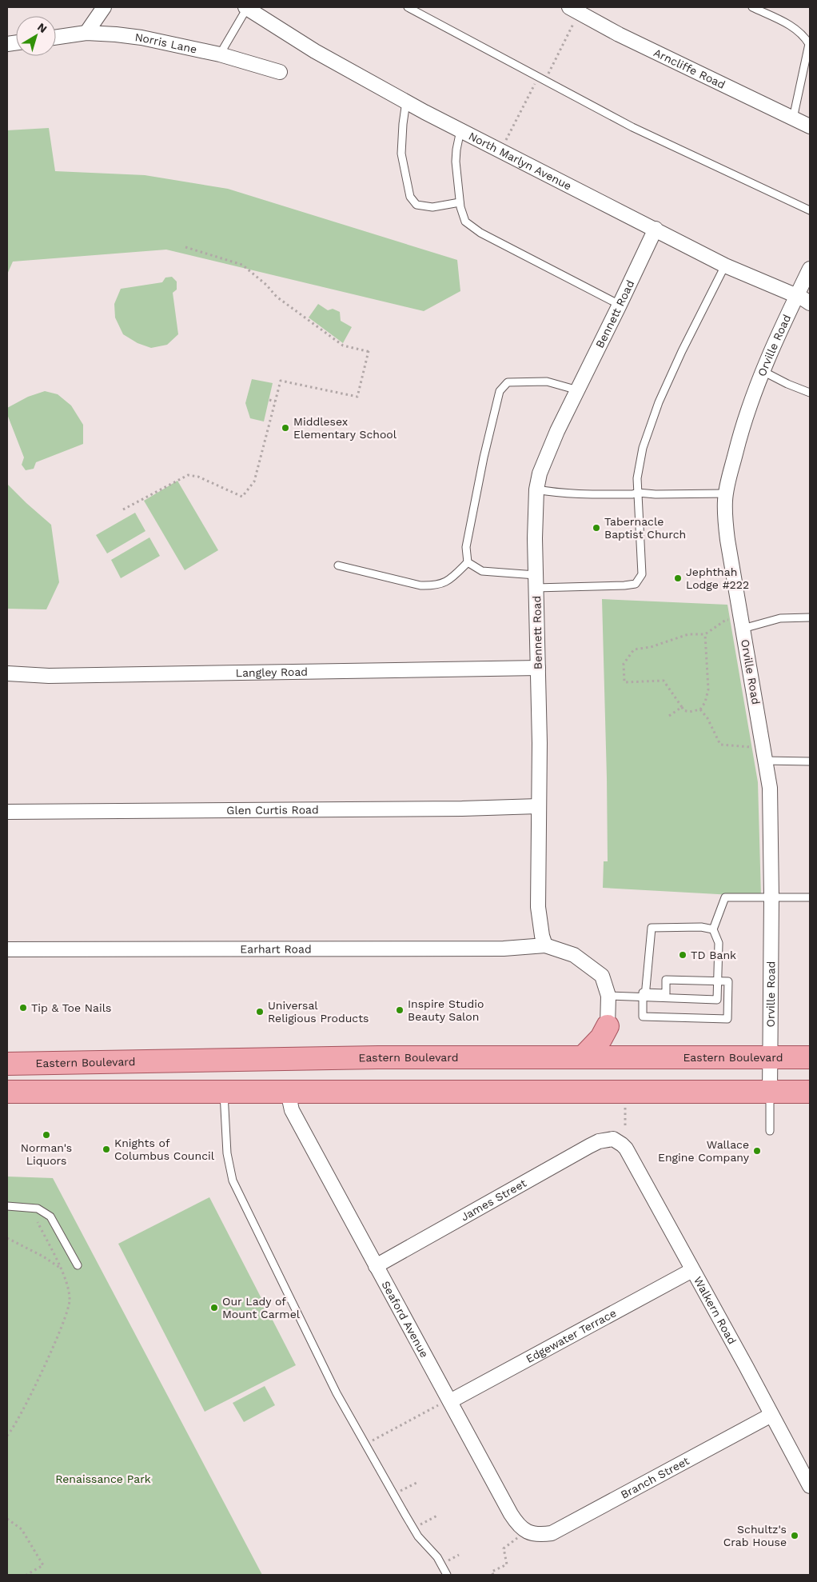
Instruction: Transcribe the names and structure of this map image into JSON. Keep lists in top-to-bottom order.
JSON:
{
  "streets": {
    "main road": ["Eastern Boulevard"],
    "street": [
      "Norris Lane",
      "Arncliffe Road",
      "North Marlyn Avenue",
      "Bennett Road",
      "Orville Road",
      "Langley Road",
      "Glen Curtis Road",
      "Earhart Road",
      "James Street",
      "Walkern Road",
      "Seaford Avenue",
      "Edgewater Terrace",
      "Branch Street"
    ]
  },
  "crossings": [
    ["North Marlyn Avenue", "Bennett Road"],
    ["North Marlyn Avenue", "Orville Road"],
    ["Bennett Road", "Langley Road"],
    ["Bennett Road", "Glen Curtis Road"],
    ["Bennett Road", "Earhart Road"],
    ["Orville Road", "Eastern Boulevard"],
    ["James Street", "Walkern Road"],
    ["James Street", "Seaford Avenue"],
    ["Walkern Road", "Edgewater Terrace"],
    ["Walkern Road", "Branch Street"],
    ["Seaford Avenue", "Edgewater Terrace"],
    ["Seaford Avenue", "Branch Street"]
  ],
  "parks": ["Renaissance Park"],
  "places": [
    "Middlesex Elementary School",
    "Tabernacle Baptist Church",
    "Jephthah Lodge #222",
    "TD Bank",
    "Tip & Toe Nails",
    "Inspire Studio Beauty Salon",
    "Universal Religious Products",
    "Norman's Liquors",
    "Knights of Columbus Council",
    "Wallace Engine Company",
    "Our Lady of Mount Carmel",
    "Schultz's Crab House"
  ],
  "north": "top right"
}
